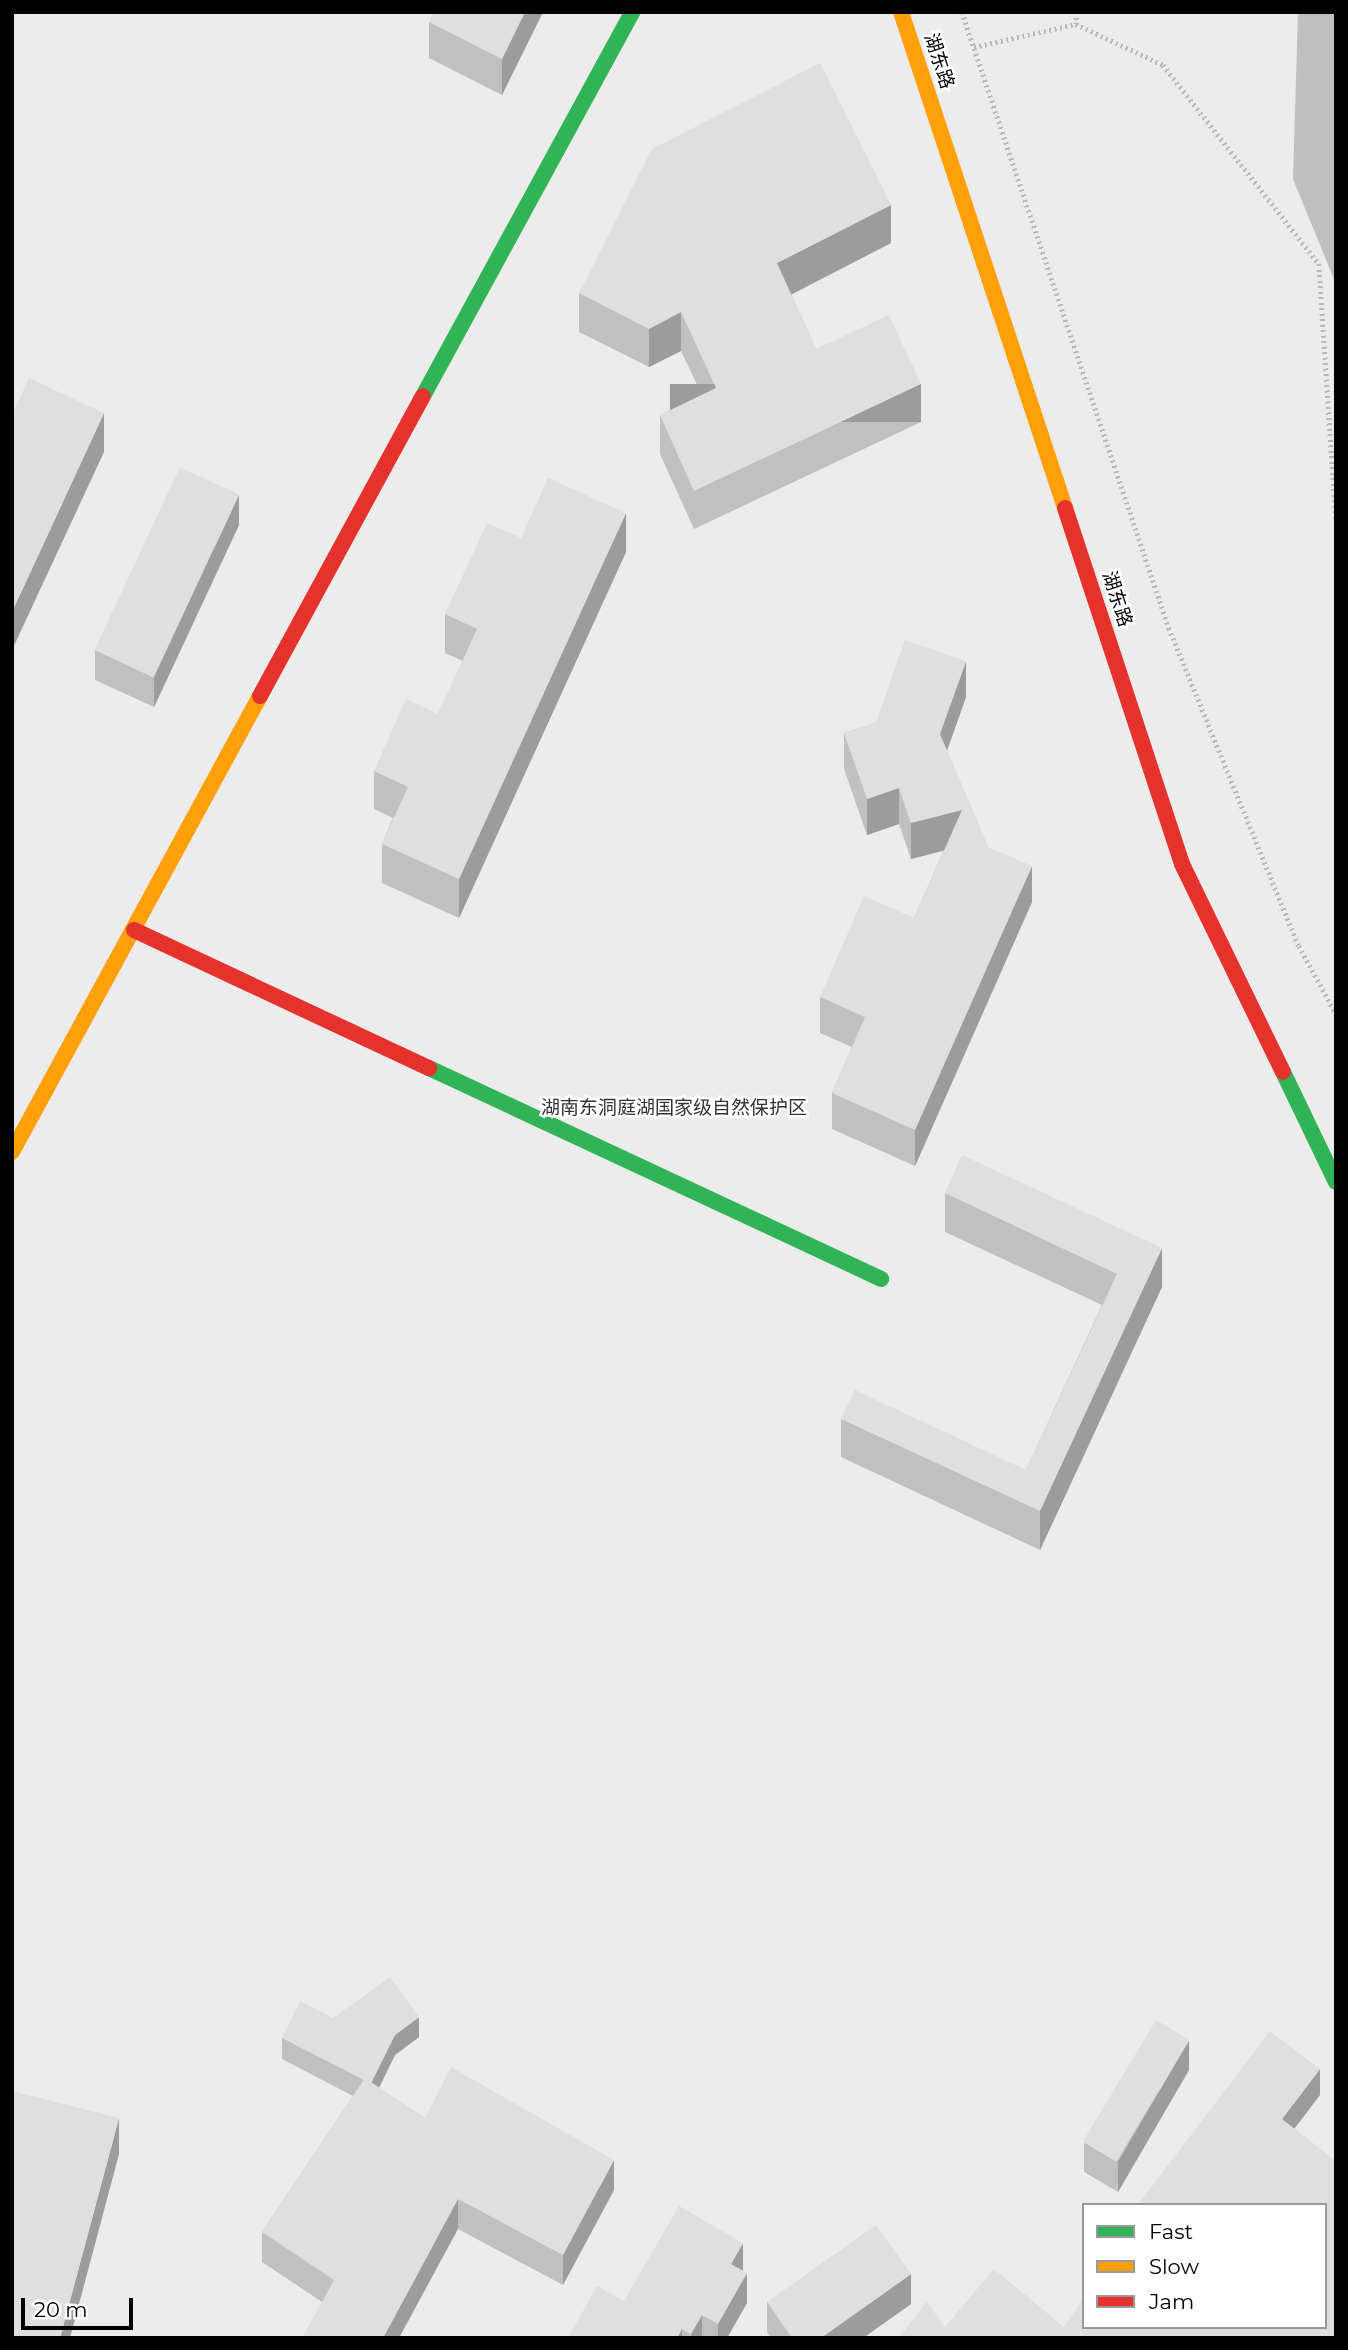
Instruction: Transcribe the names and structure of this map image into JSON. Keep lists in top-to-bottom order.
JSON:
{
  "streets": {
    "street": ["湖东路"]
  },
  "parks": ["湖南东洞庭湖国家级自然保护区"],
  "legend": ["Fast", "Slow", "Jam"],
  "scale_bar": "20 m"
}
